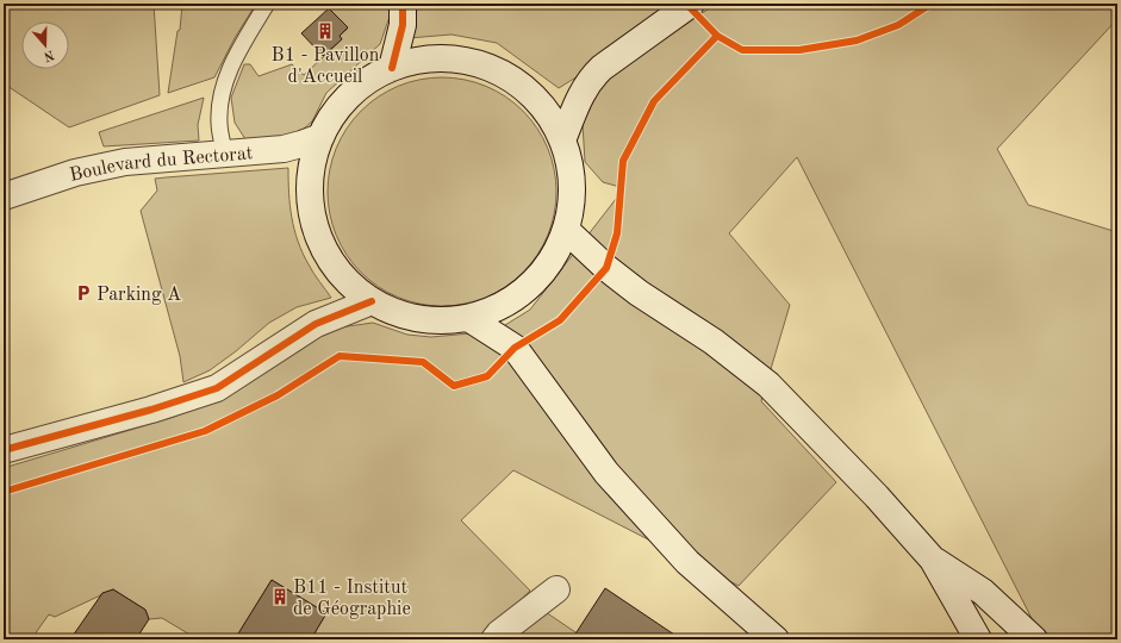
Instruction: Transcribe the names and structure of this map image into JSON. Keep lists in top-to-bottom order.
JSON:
{
  "streets": {
    "main road": ["Boulevard du Rectorat"]
  },
  "places": {
    "building": ["B1 - Pavillon d'Accueil", "B11 - Institut de Géographie"],
    "parking": ["Parking A"]
  },
  "north": "bottom"
}
